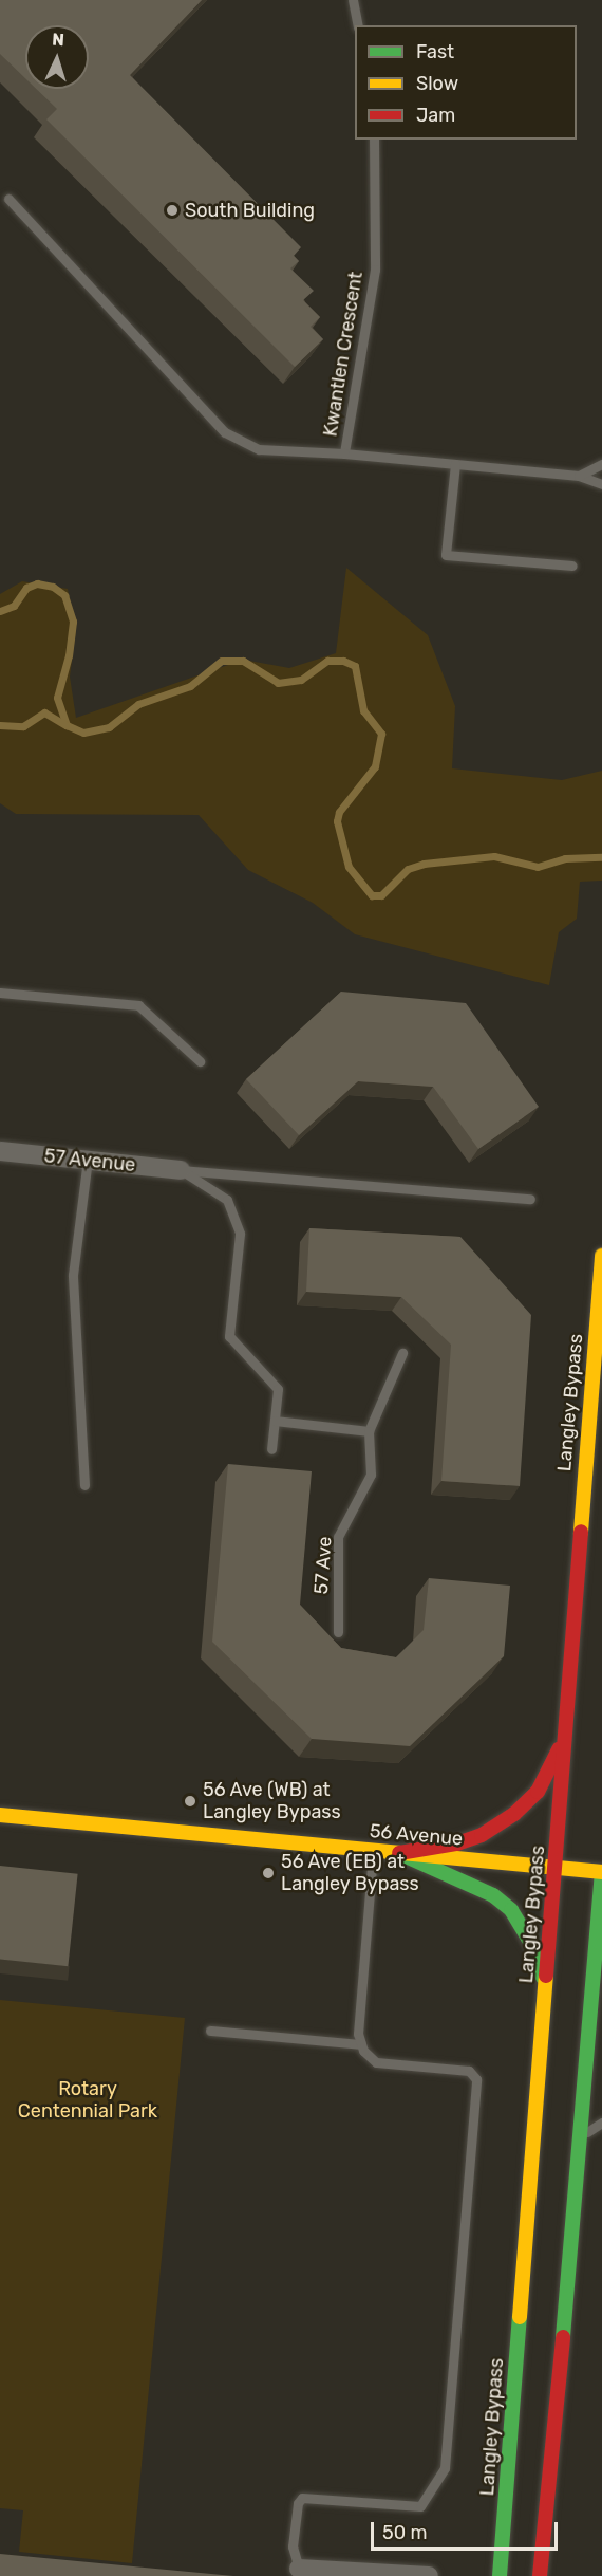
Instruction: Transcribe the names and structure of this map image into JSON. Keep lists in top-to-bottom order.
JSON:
{
  "streets": {
    "main road": ["Langley Bypass", "56 Avenue"],
    "street": ["57 Avenue"],
    "lane": ["Kwantlen Crescent", "57 Ave"]
  },
  "crossings": [
    ["Langley Bypass", "56 Avenue"]
  ],
  "parks": ["Rotary Centennial Park"],
  "places": ["South Building", "56 Ave (WB) at Langley Bypass", "56 Ave (EB) at Langley Bypass"],
  "legend": ["Fast", "Slow", "Jam"],
  "scale_bar": "50 m",
  "north": "top"
}
